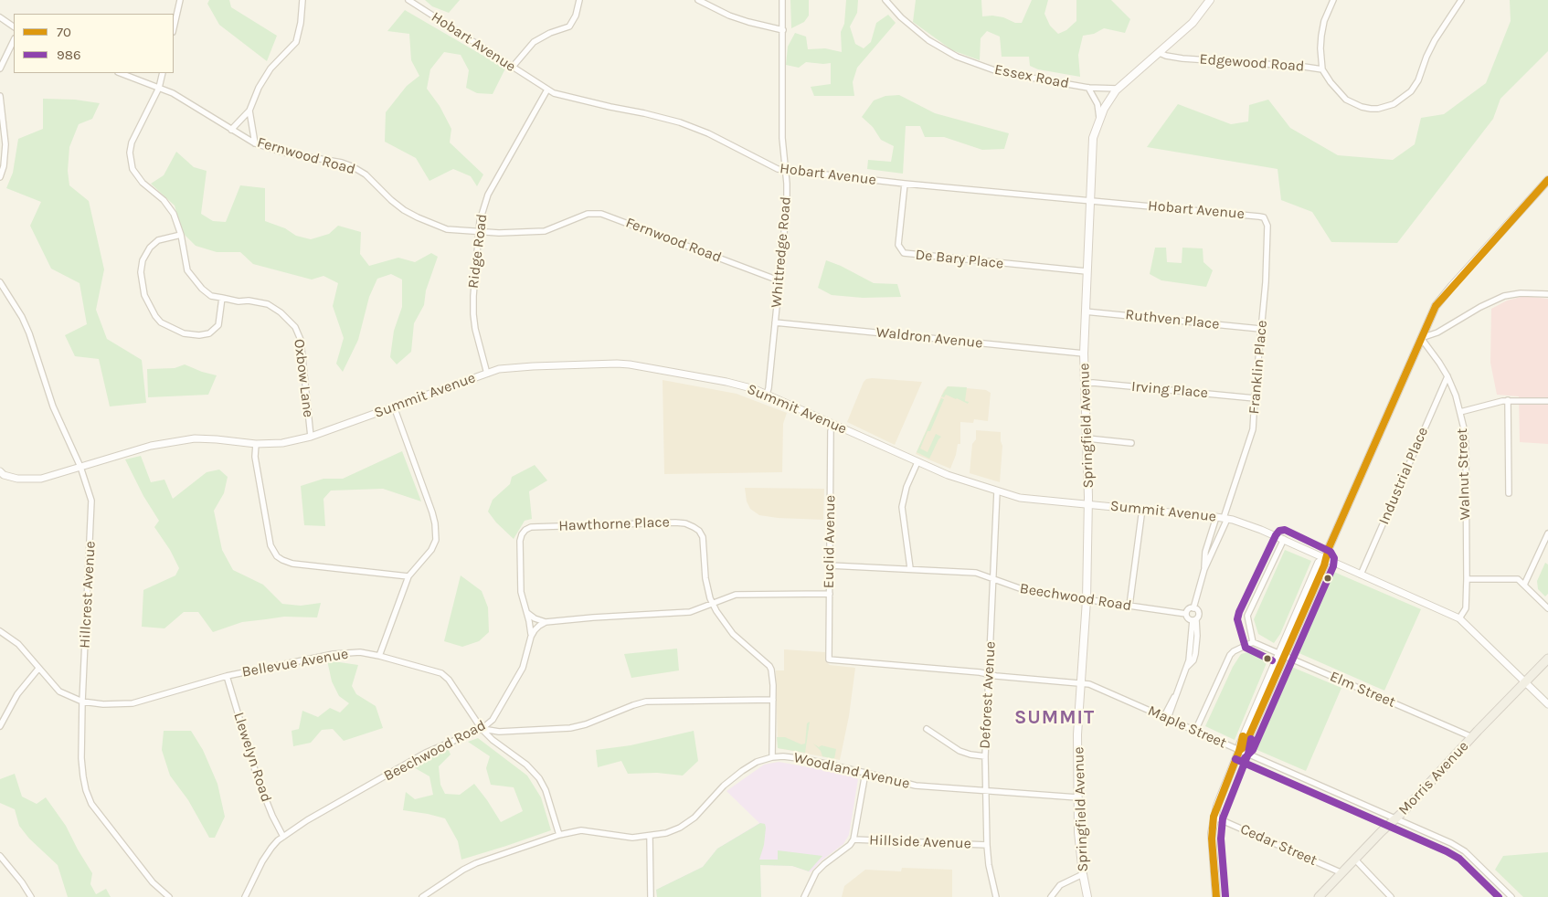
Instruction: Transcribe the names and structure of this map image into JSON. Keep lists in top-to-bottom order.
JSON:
{
  "streets": {
    "main road": ["Springfield Avenue", "Morris Avenue"],
    "street": [
      "Hobart Avenue",
      "Edgewood Road",
      "Essex Road",
      "Fernwood Road",
      "Ridge Road",
      "Whittredge Road",
      "De Bary Place",
      "Ruthven Place",
      "Waldron Avenue",
      "Franklin Place",
      "Oxbow Lane",
      "Irving Place",
      "Summit Avenue",
      "Walnut Street",
      "Industrial Place",
      "Hawthorne Place",
      "Euclid Avenue",
      "Hillcrest Avenue",
      "Beechwood Road",
      "Bellevue Avenue",
      "Elm Street",
      "Deforest Avenue",
      "Maple Street",
      "Llewelyn Road",
      "Woodland Avenue",
      "Hillside Avenue",
      "Cedar Street"
    ]
  },
  "crossings": [
    ["Hobart Avenue", "Ridge Road"],
    ["Hobart Avenue", "Whittredge Road"],
    ["Hobart Avenue", "De Bary Place"],
    ["Hobart Avenue", "Franklin Place"],
    ["Hobart Avenue", "Springfield Avenue"],
    ["Edgewood Road", "Springfield Avenue"],
    ["Essex Road", "Springfield Avenue"],
    ["Fernwood Road", "Ridge Road"],
    ["Fernwood Road", "Whittredge Road"],
    ["Fernwood Road", "Oxbow Lane"],
    ["Ridge Road", "Summit Avenue"],
    ["Whittredge Road", "Waldron Avenue"],
    ["Whittredge Road", "Summit Avenue"],
    ["De Bary Place", "Springfield Avenue"],
    ["Ruthven Place", "Franklin Place"],
    ["Ruthven Place", "Springfield Avenue"],
    ["Waldron Avenue", "Springfield Avenue"],
    ["Franklin Place", "Irving Place"],
    ["Franklin Place", "Summit Avenue"],
    ["Oxbow Lane", "Summit Avenue"],
    ["Irving Place", "Springfield Avenue"],
    ["Summit Avenue", "Springfield Avenue"],
    ["Summit Avenue", "Walnut Street"],
    ["Summit Avenue", "Industrial Place"],
    ["Summit Avenue", "Euclid Avenue"],
    ["Summit Avenue", "Hillcrest Avenue"],
    ["Summit Avenue", "Deforest Avenue"],
    ["Summit Avenue", "Morris Avenue"],
    ["Springfield Avenue", "Beechwood Road"],
    ["Springfield Avenue", "Maple Street"],
    ["Springfield Avenue", "Woodland Avenue"],
    ["Walnut Street", "Industrial Place"],
    ["Hawthorne Place", "Beechwood Road"],
    ["Hawthorne Place", "Woodland Avenue"],
    ["Euclid Avenue", "Beechwood Road"],
    ["Euclid Avenue", "Maple Street"],
    ["Hillcrest Avenue", "Bellevue Avenue"],
    ["Beechwood Road", "Bellevue Avenue"],
    ["Beechwood Road", "Deforest Avenue"],
    ["Beechwood Road", "Llewelyn Road"],
    ["Bellevue Avenue", "Llewelyn Road"],
    ["Bellevue Avenue", "Woodland Avenue"],
    ["Elm Street", "Morris Avenue"],
    ["Deforest Avenue", "Maple Street"],
    ["Deforest Avenue", "Woodland Avenue"],
    ["Deforest Avenue", "Hillside Avenue"],
    ["Maple Street", "Morris Avenue"],
    ["Morris Avenue", "Cedar Street"]
  ],
  "districts": ["SUMMIT"],
  "lines": ["transit line 70", "transit line 986"],
  "legend": ["70", "986"]
}
